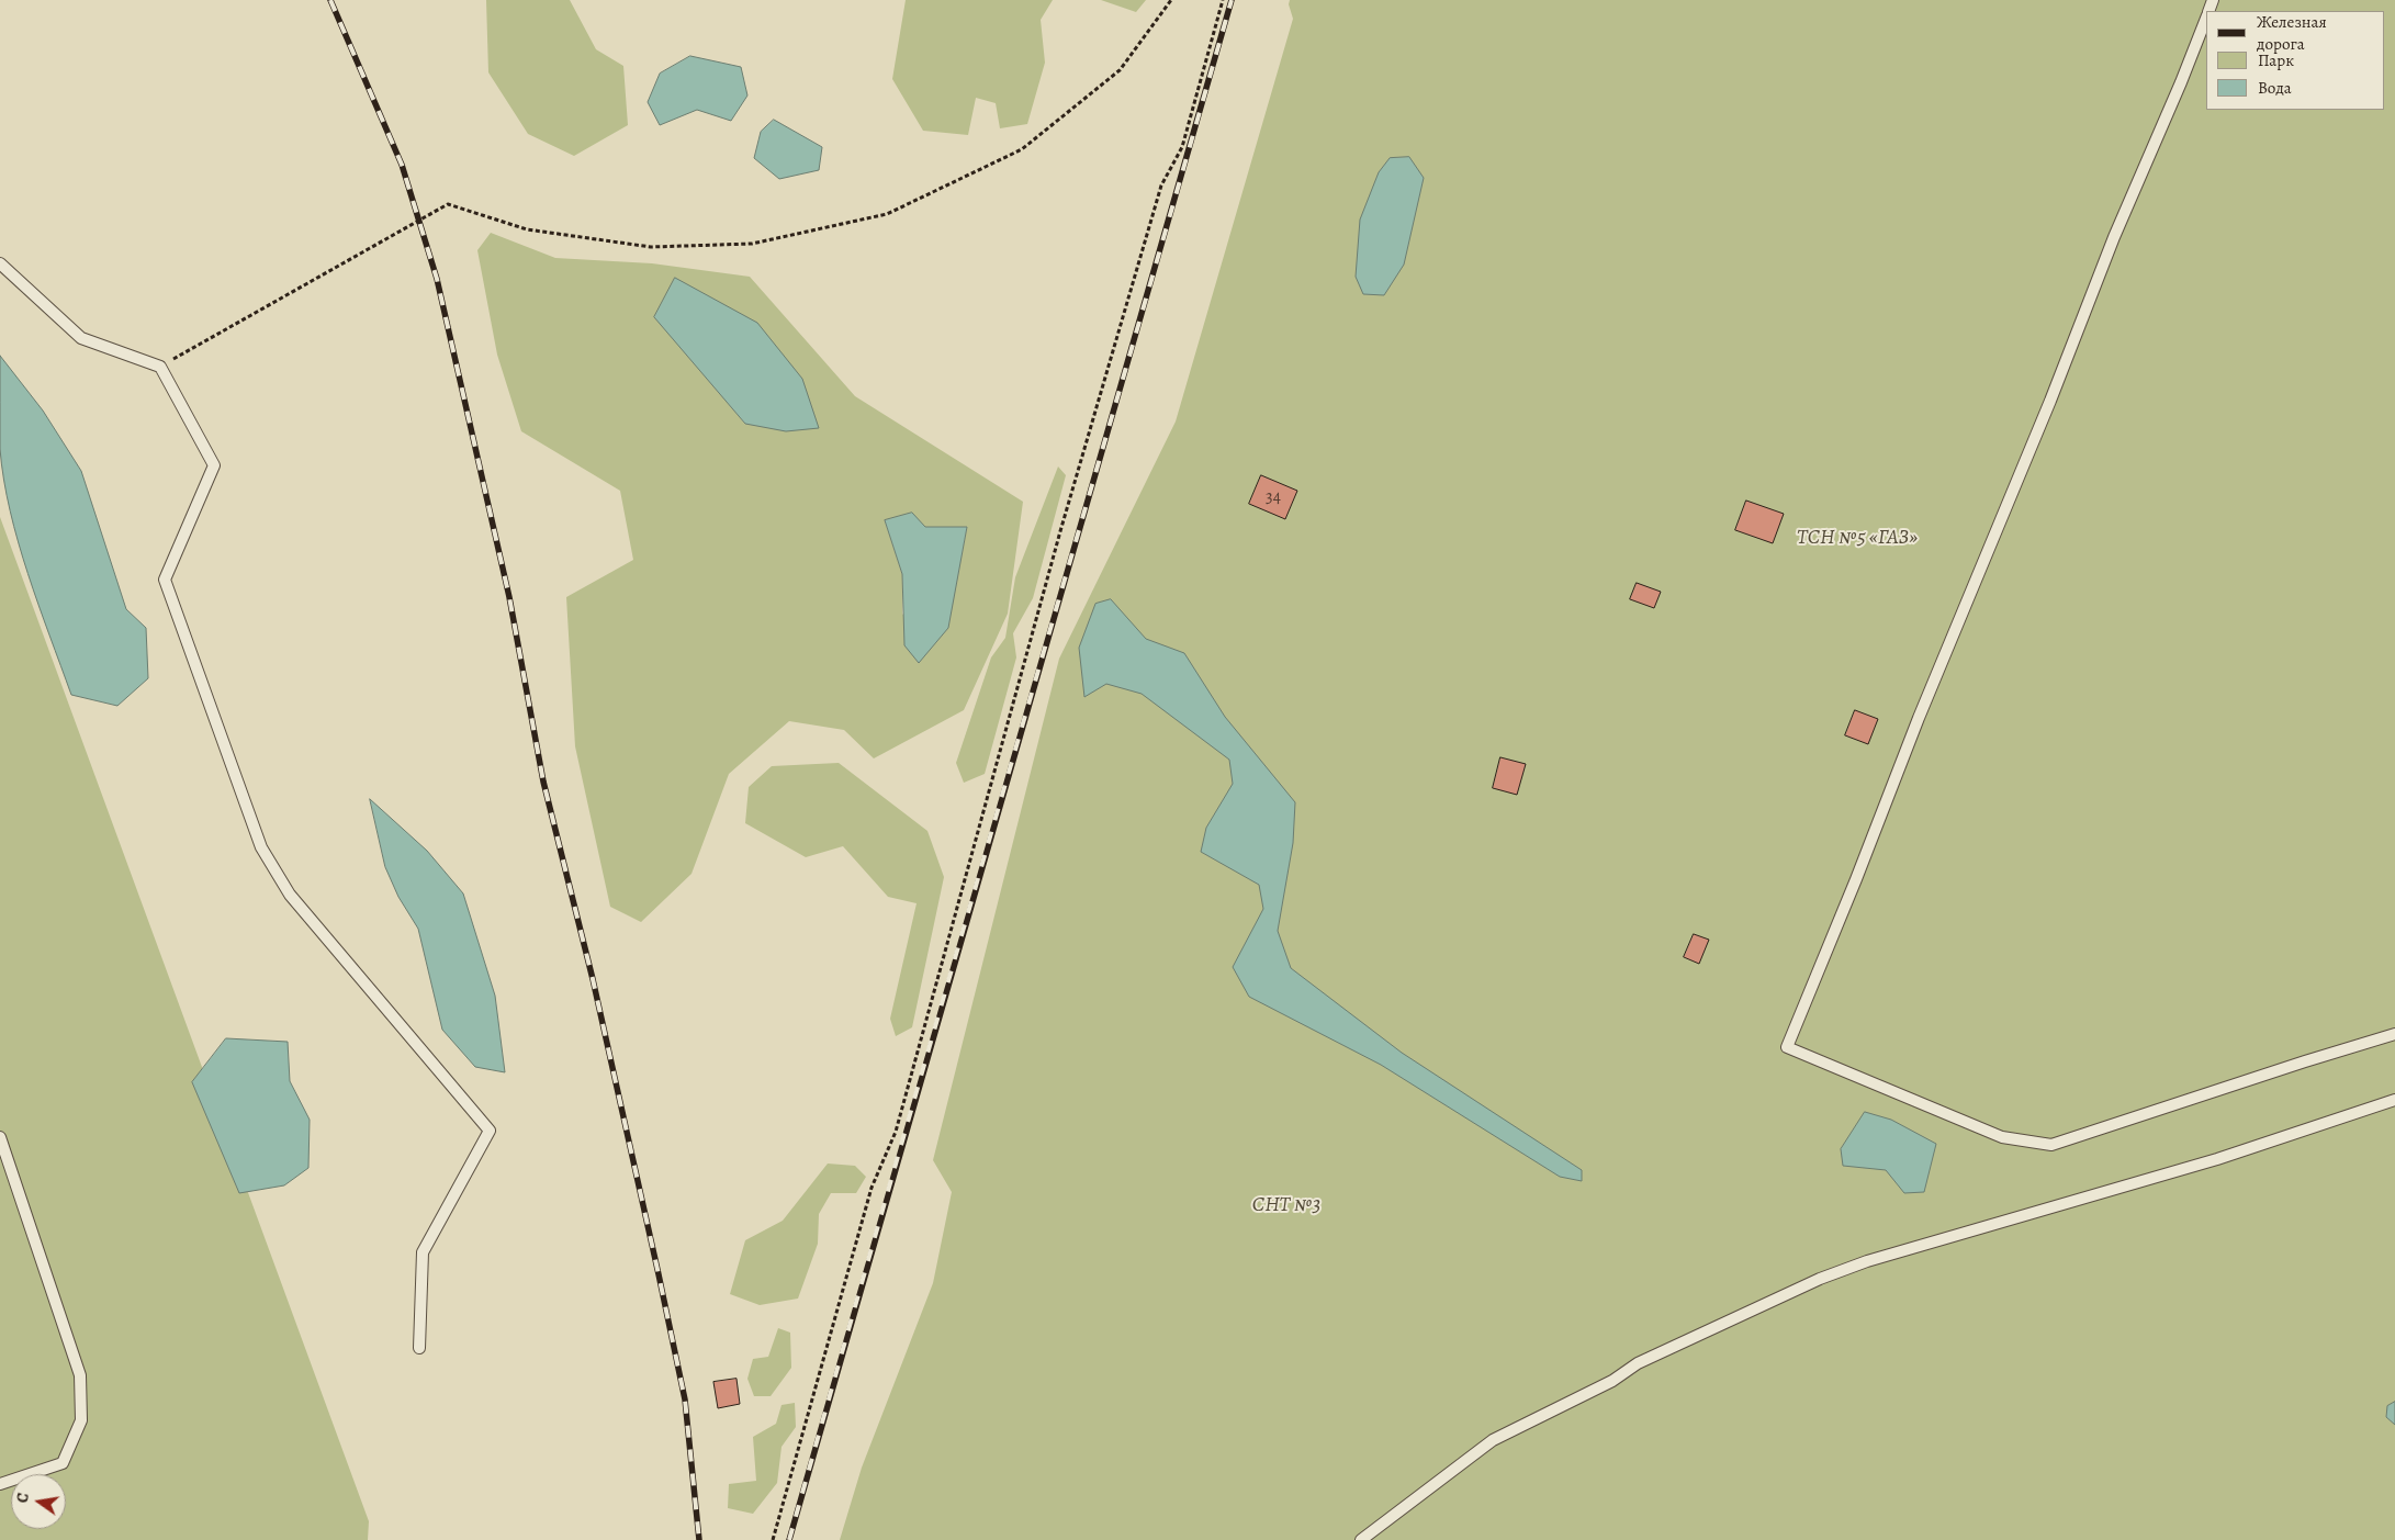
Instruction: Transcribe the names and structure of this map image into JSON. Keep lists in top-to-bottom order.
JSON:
{
  "parks": ["ТСН №5 «ГАЗ»", "СНТ №3"],
  "house_numbers": ["34"],
  "legend": ["Железная дорога", "Парк", "Вода"],
  "north": "left"
}
